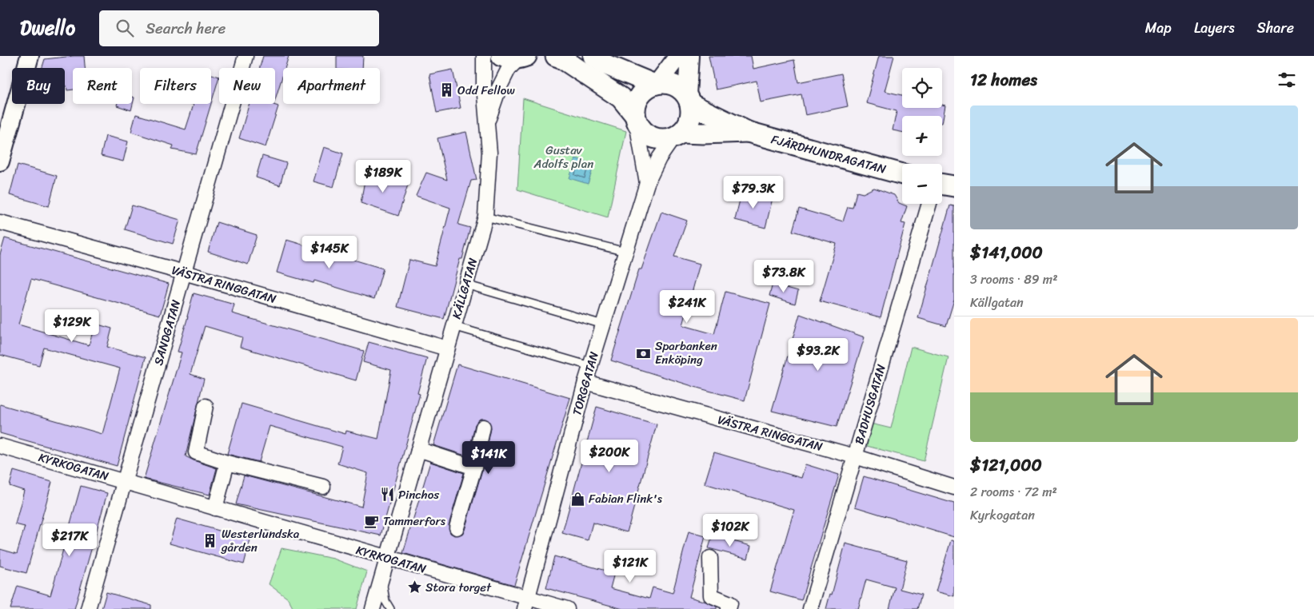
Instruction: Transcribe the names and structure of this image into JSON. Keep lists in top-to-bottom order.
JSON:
{
  "streets": {
    "main road": ["FJÄRDHUNDRAGATAN"],
    "street": [
      "VÄSTRA RINGGATAN",
      "KÄLLGATAN",
      "SANDGATAN",
      "TORGGATAN",
      "BADHUSGATAN",
      "KYRKOGATAN"
    ]
  },
  "crossings": [
    ["FJÄRDHUNDRAGATAN", "TORGGATAN"],
    ["VÄSTRA RINGGATAN", "KÄLLGATAN"],
    ["VÄSTRA RINGGATAN", "SANDGATAN"],
    ["VÄSTRA RINGGATAN", "TORGGATAN"],
    ["VÄSTRA RINGGATAN", "BADHUSGATAN"],
    ["KÄLLGATAN", "KYRKOGATAN"],
    ["SANDGATAN", "KYRKOGATAN"],
    ["TORGGATAN", "KYRKOGATAN"]
  ],
  "parks": ["Gustav Adolfs plan"],
  "places": {
    "building": ["Odd Fellow", "Westerlundska gården"],
    "bank": ["Sparbanken Enköping"],
    "restaurant": ["Pinchos"],
    "shop": ["Fabian Flink's"],
    "cafe": ["Tammerfors"],
    "place": ["Stora torget"]
  },
  "page": {
    "header": "Dwello",
    "search": "Search here",
    "nav": ["Map", "Layers", "Share"],
    "heading": "12 homes",
    "map_buttons": ["+", "−"],
    "chip": [
      "Buy",
      "Rent",
      "Filters",
      "New",
      "Apartment"
    ],
    "list": [
      {
        "name": "$141,000",
        "note": "3 rooms · 89 m² · Källgatan"
      },
      {
        "name": "$121,000",
        "note": "2 rooms · 72 m² · Kyrkogatan"
      }
    ],
    "price": [
      "$189K",
      "$79.3K",
      "$145K",
      "$73.8K",
      "$241K",
      "$129K",
      "$93.2K",
      "$200K",
      "$141K",
      "$102K",
      "$217K",
      "$121K"
    ]
  }
}
